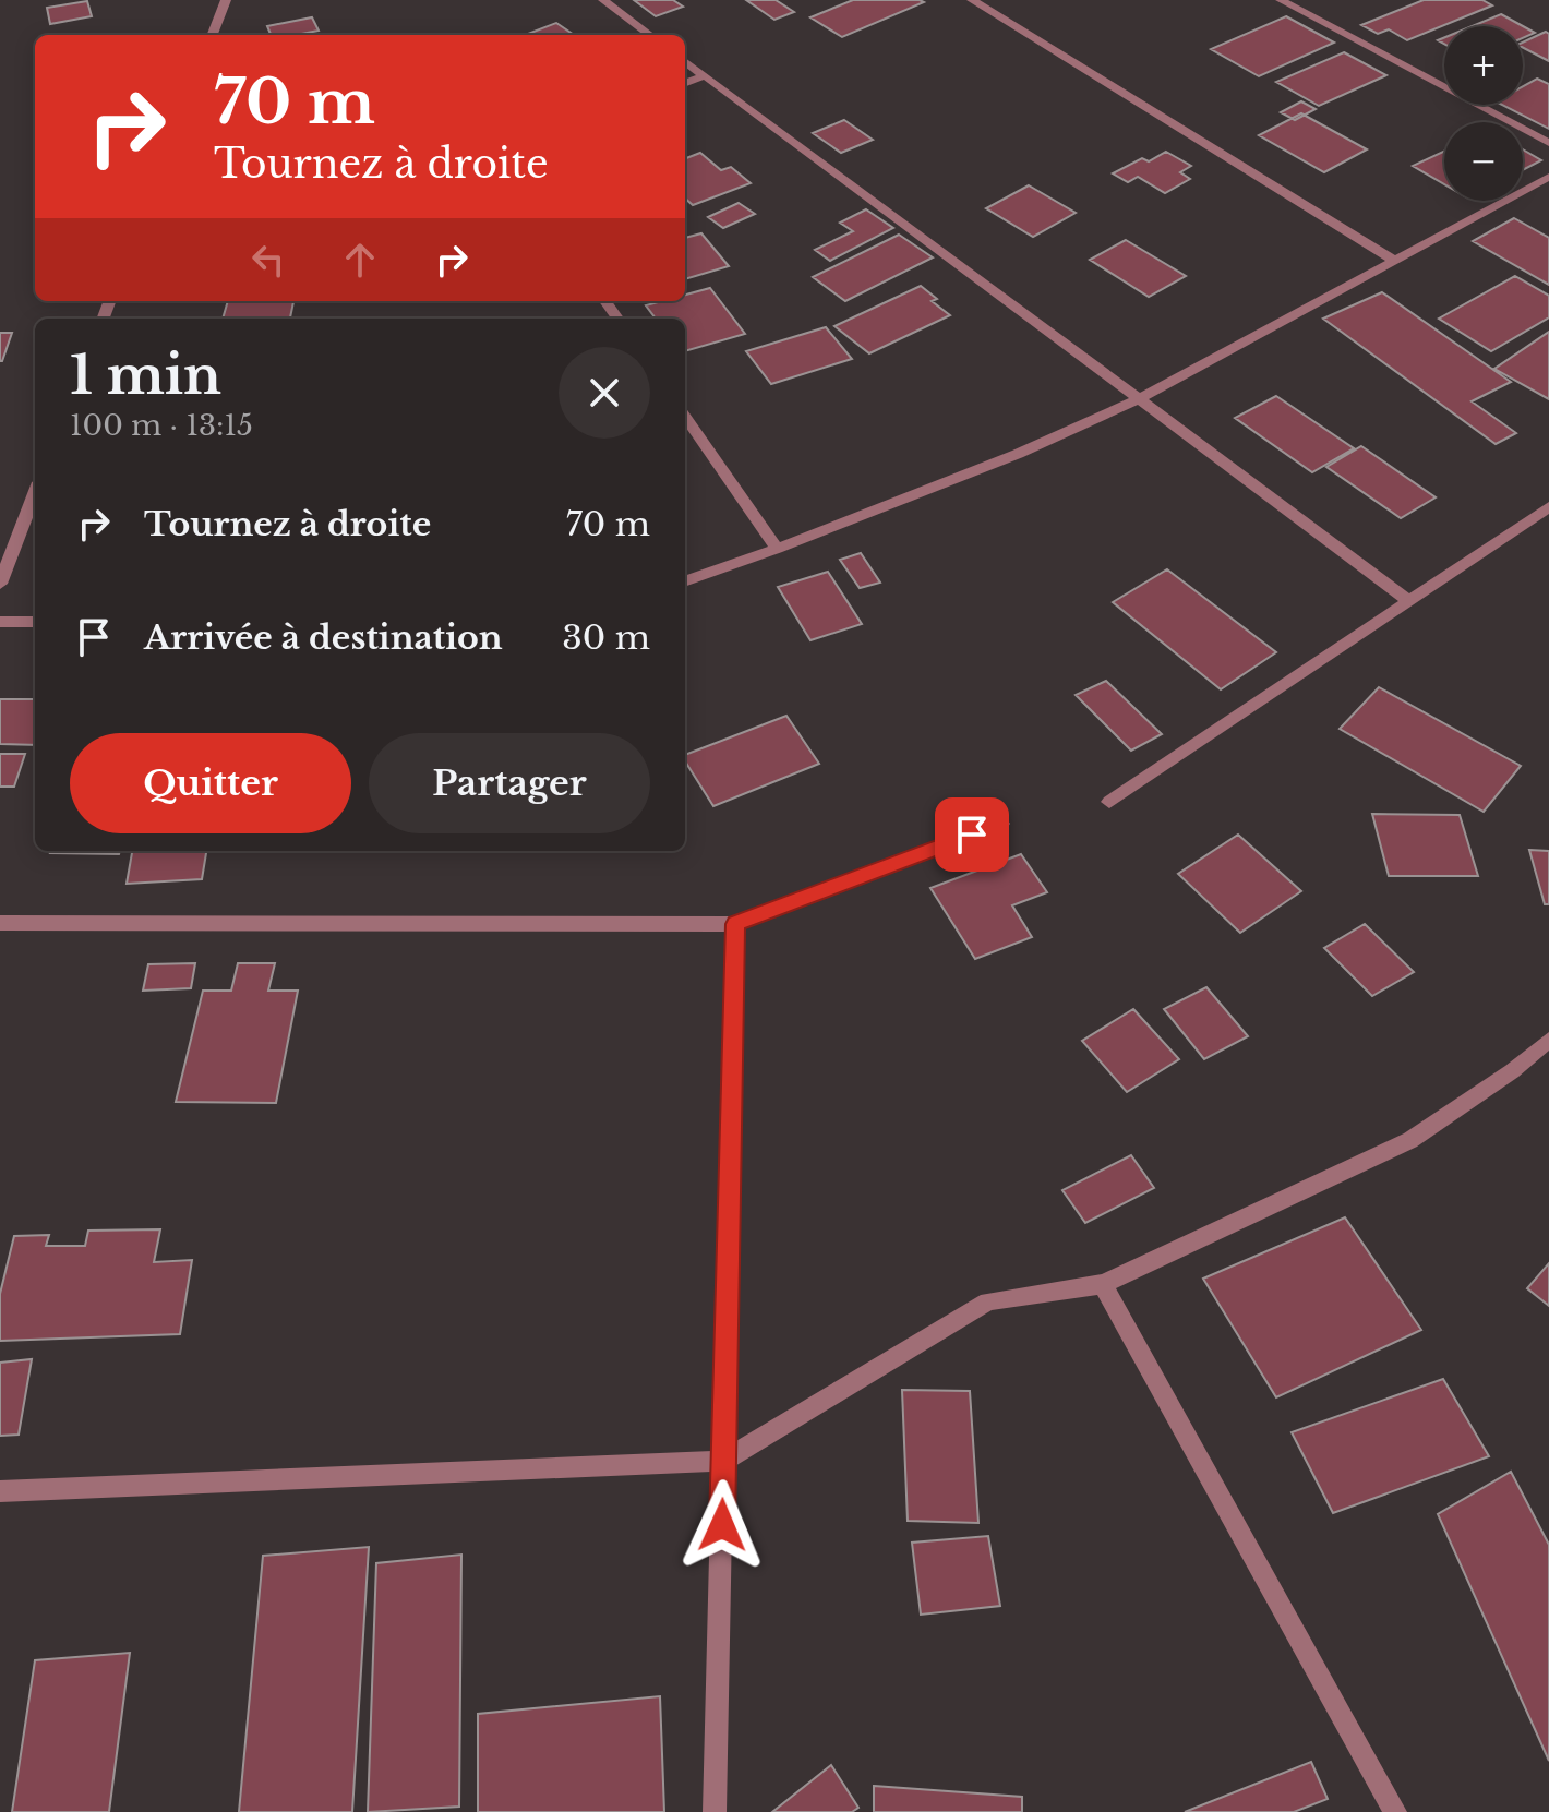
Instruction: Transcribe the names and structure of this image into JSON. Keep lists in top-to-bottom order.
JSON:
{
  "page": {
    "map_buttons": ["+", "−"],
    "turn": ["70 m", "Tournez à droite"],
    "heading": ["1 min", "100 m · 13:15"],
    "list": [
      {
        "name": "Tournez à droite",
        "value": "70 m"
      },
      {
        "name": "Arrivée à destination",
        "value": "30 m"
      }
    ],
    "buttons": ["Quitter", "Partager"]
  }
}
